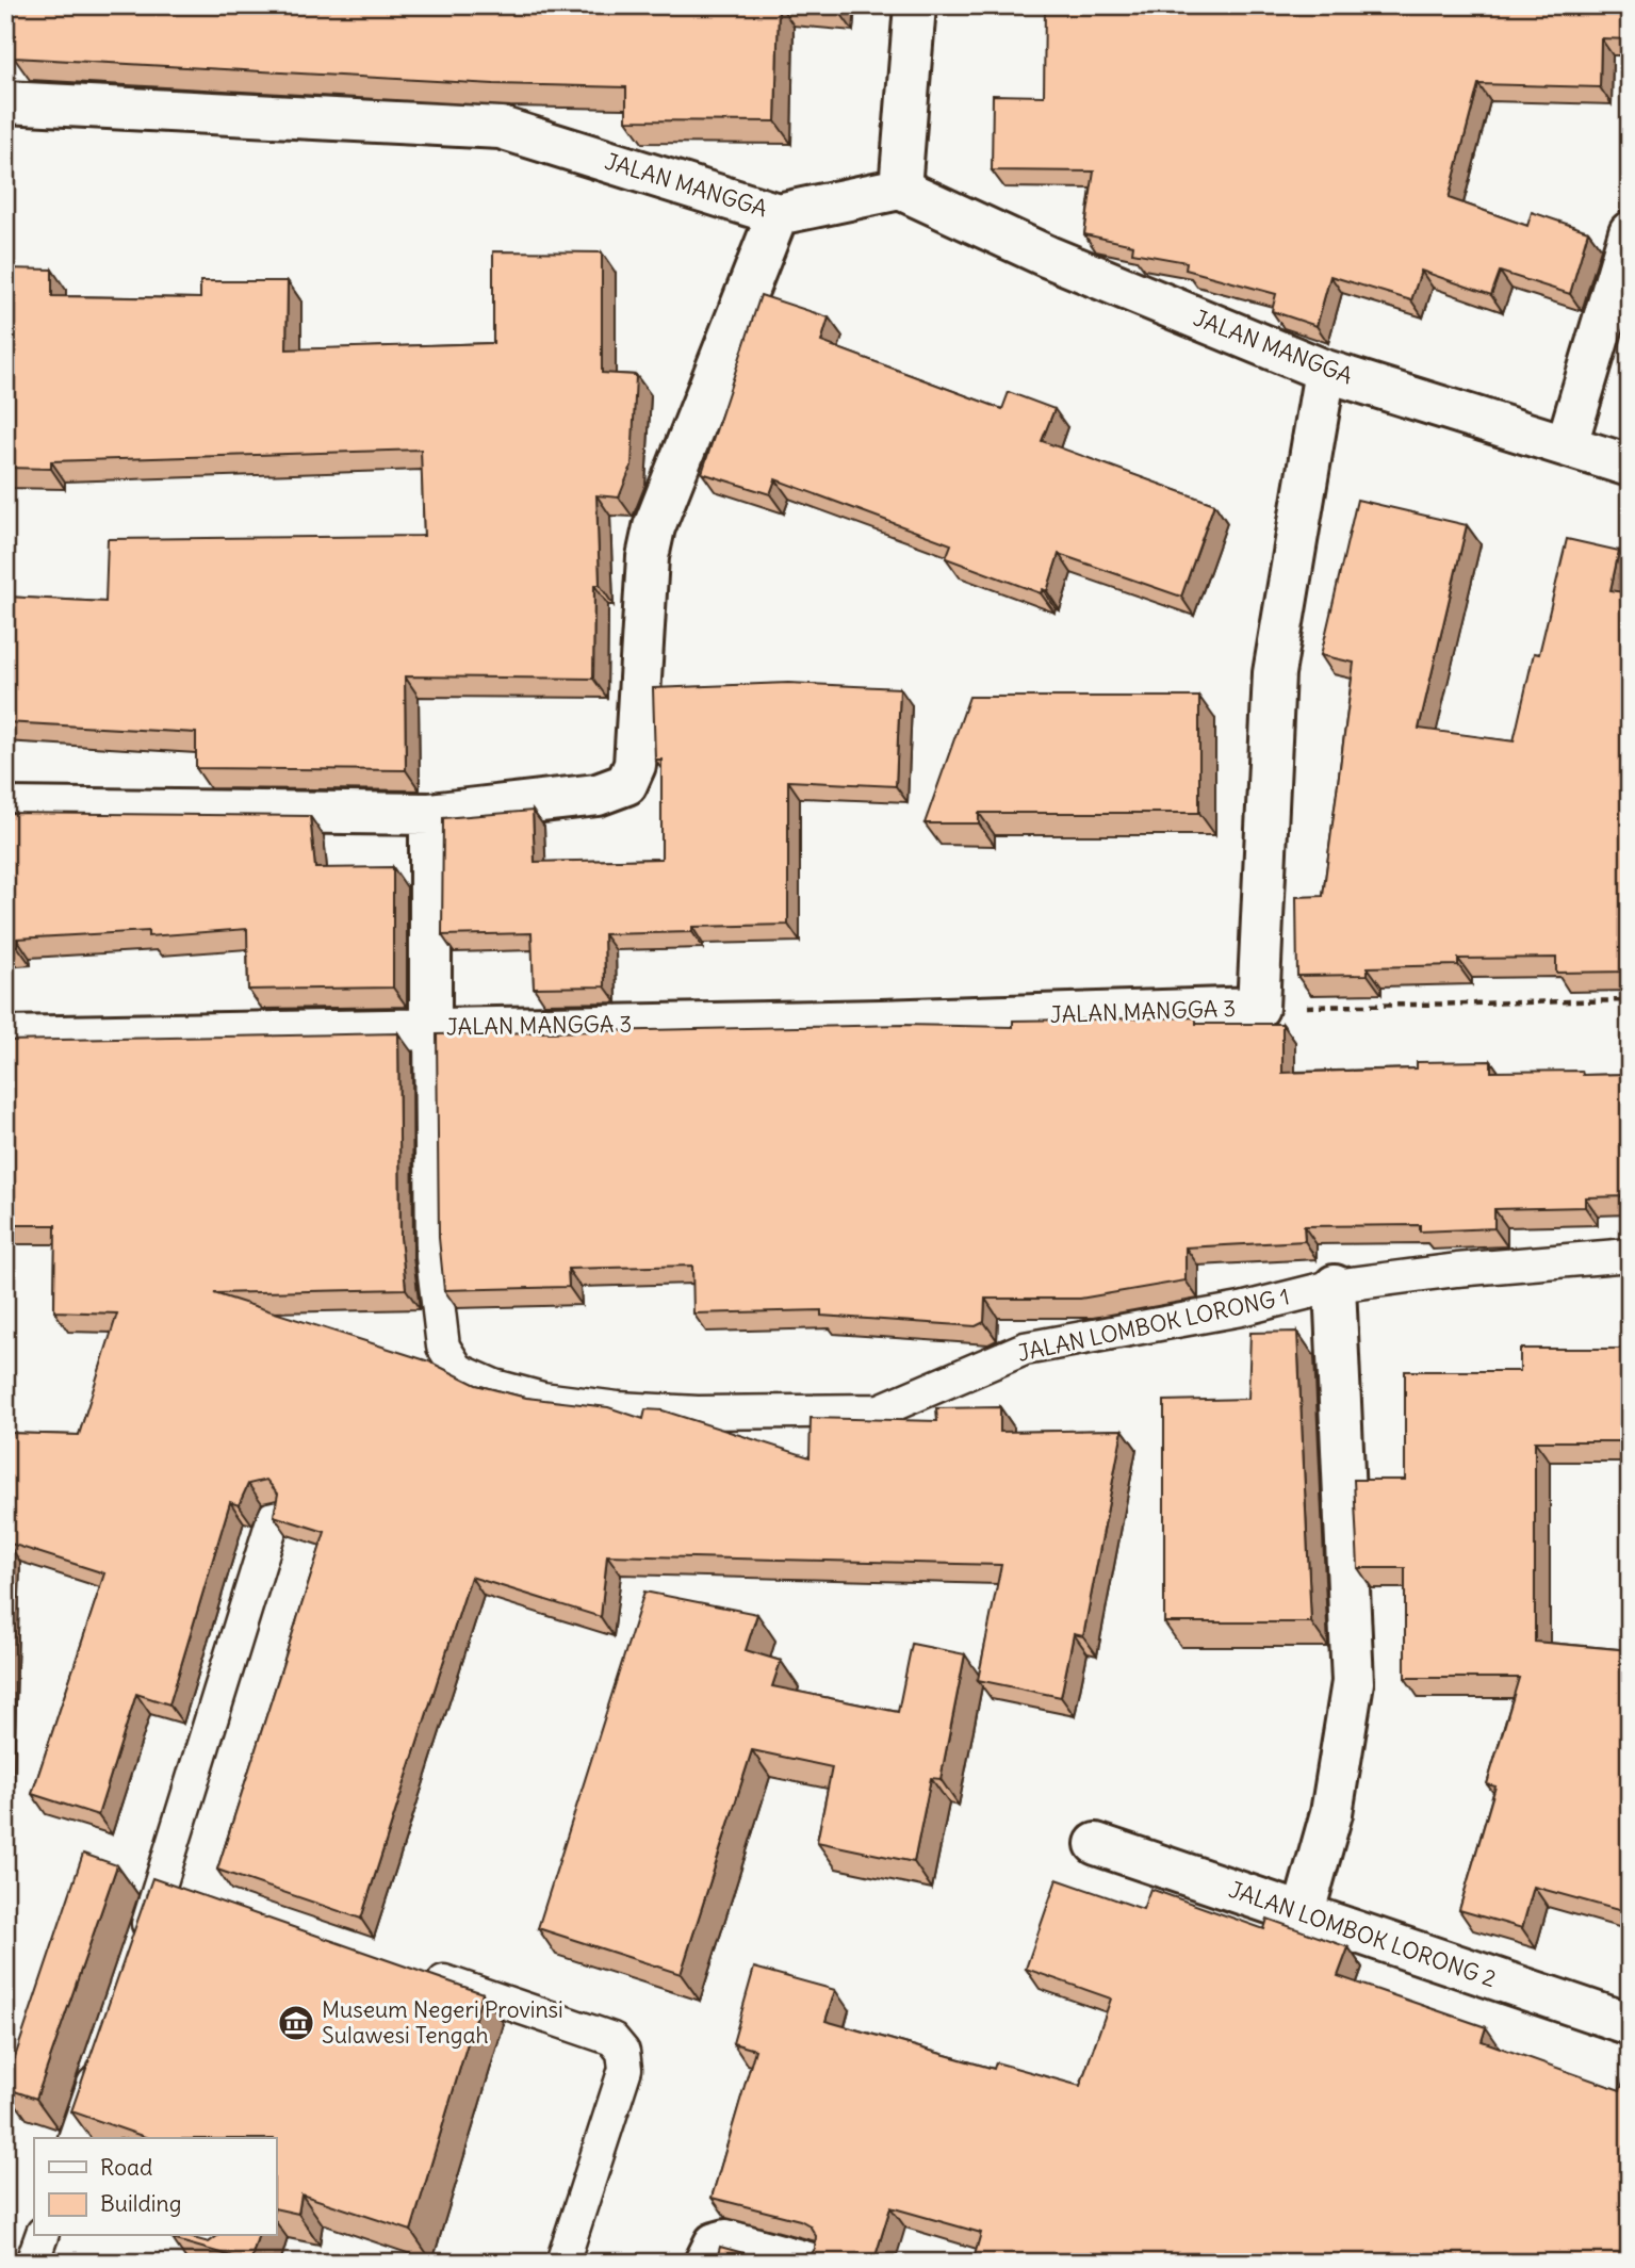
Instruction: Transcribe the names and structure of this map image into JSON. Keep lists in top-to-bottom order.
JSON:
{
  "streets": {
    "street": ["JALAN MANGGA", "JALAN MANGGA 3", "JALAN LOMBOK LORONG 2"],
    "lane": ["JALAN LOMBOK LORONG 1"]
  },
  "crossings": [
    ["JALAN MANGGA", "JALAN MANGGA 3"],
    ["JALAN MANGGA 3", "JALAN LOMBOK LORONG 1"]
  ],
  "places": {
    "museum": ["Museum Negeri Provinsi Sulawesi Tengah"]
  },
  "legend": ["Road", "Building"]
}
